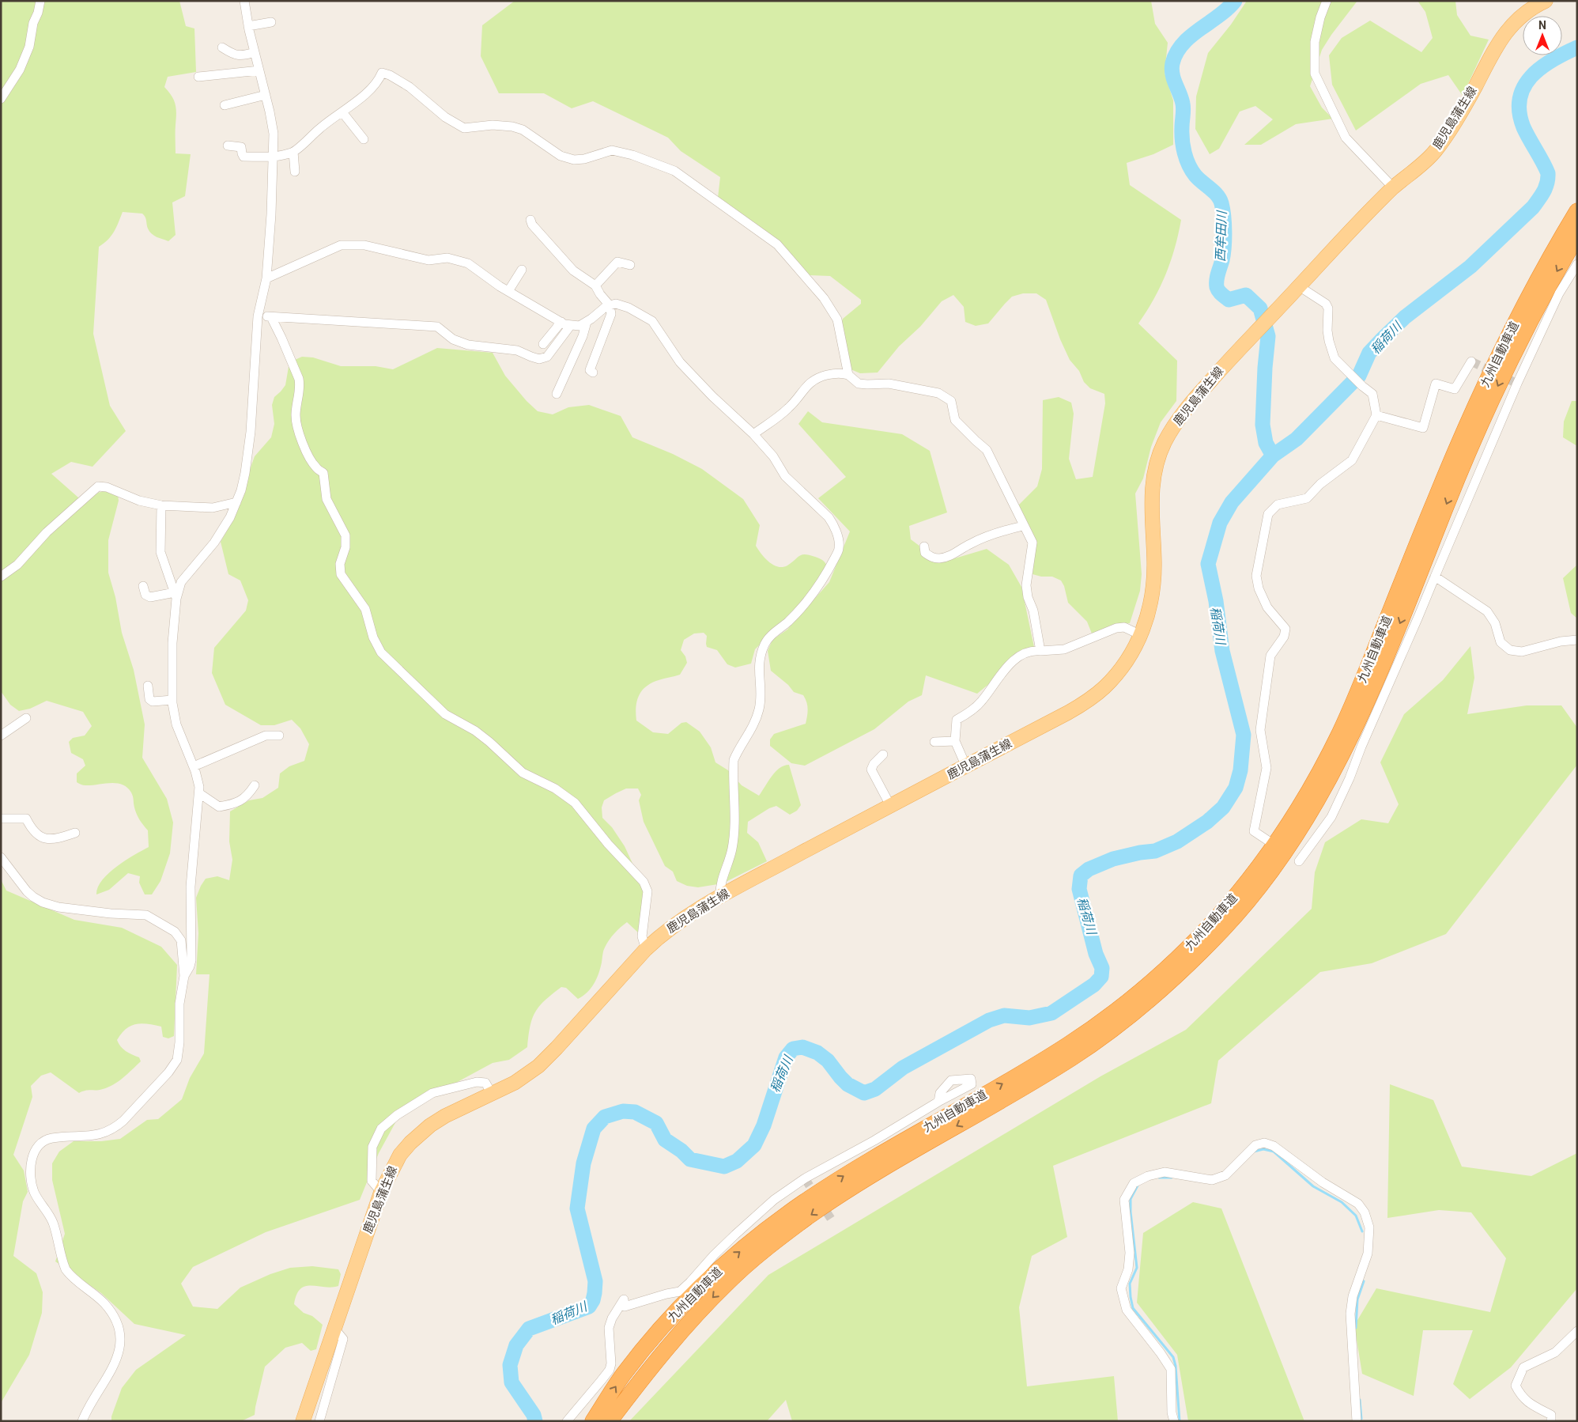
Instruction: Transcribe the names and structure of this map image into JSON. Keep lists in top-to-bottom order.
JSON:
{
  "streets": {
    "highway": ["九州自動車道"],
    "main road": ["鹿児島蒲生線"]
  },
  "water": ["西牟田川", "稲荷川"],
  "north": "top"
}
